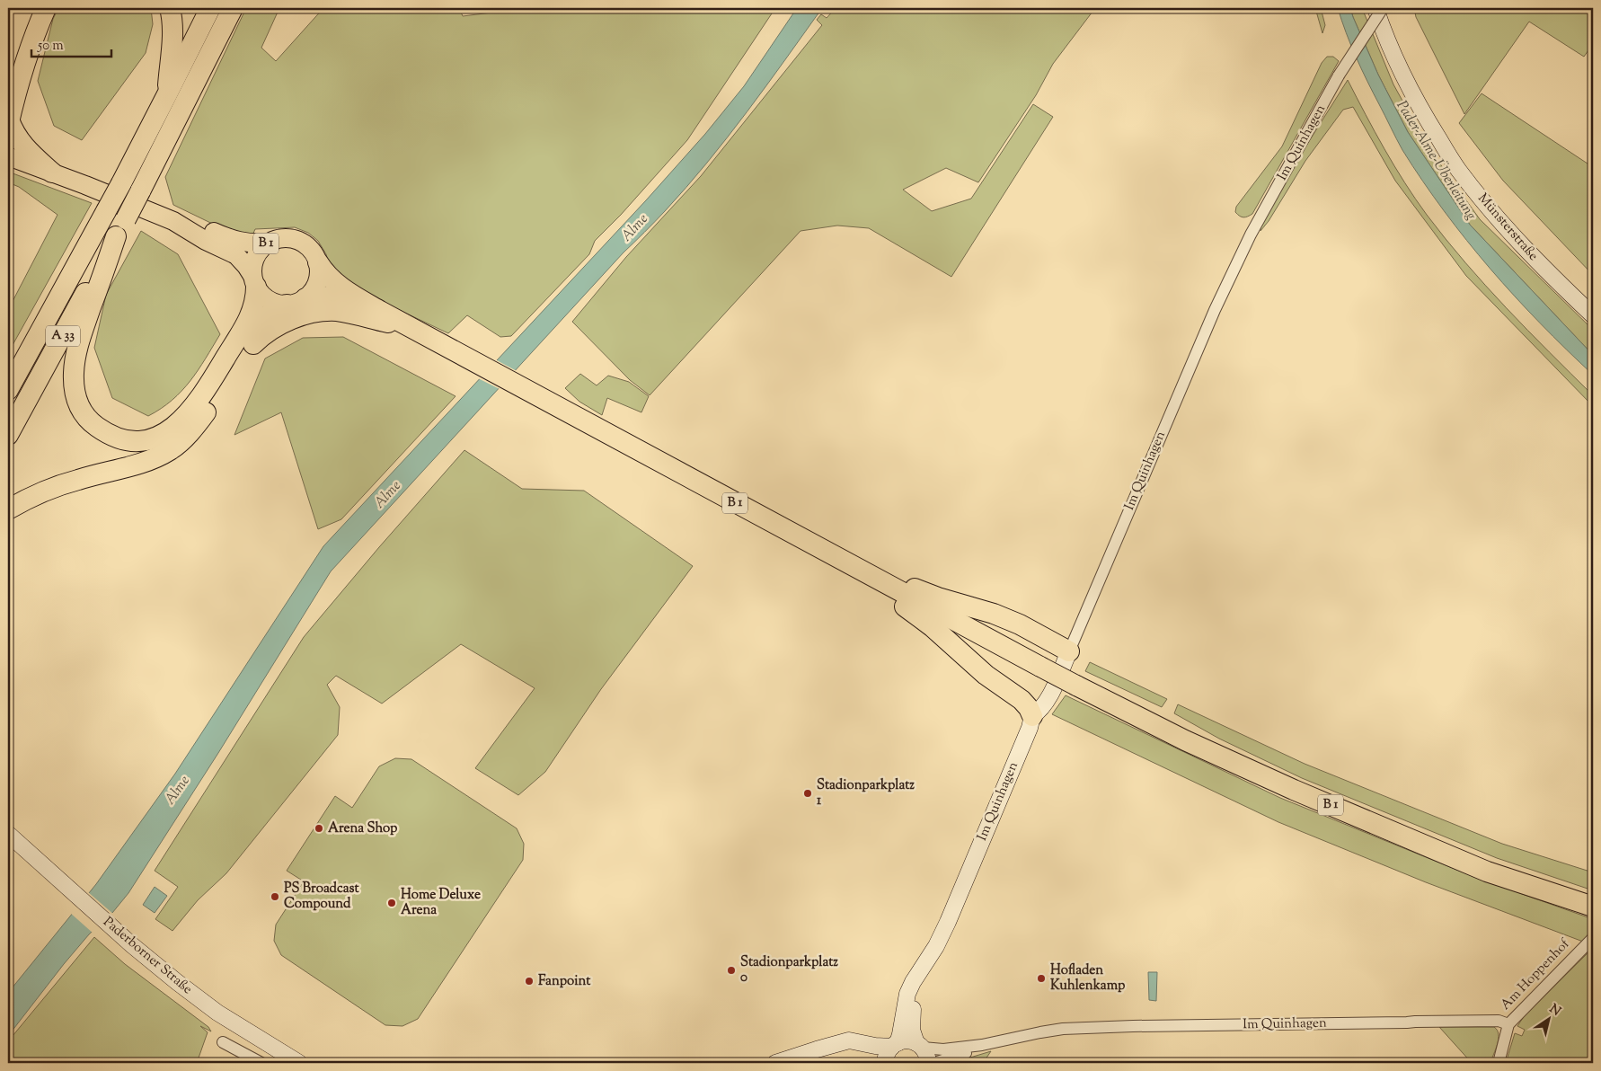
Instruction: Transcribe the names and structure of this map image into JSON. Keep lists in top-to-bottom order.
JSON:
{
  "streets": {
    "highway": ["B 1", "A 33"],
    "street": [
      "Im Quinhagen",
      "Münsterstraße",
      "Paderborner Straße",
      "Am Hoppenhof"
    ]
  },
  "crossings": [
    ["Im Quinhagen", "B 1"],
    ["Im Quinhagen", "Am Hoppenhof"]
  ],
  "water": ["Pader-Alme-Überleitung", "Alme"],
  "places": [
    "Stadionparkplatz 1",
    "Arena Shop",
    "PS Broadcast Compound",
    "Home Deluxe Arena",
    "Stadionparkplatz 0",
    "Hofladen Kuhlenkamp",
    "Fanpoint"
  ],
  "scale_bar": "50 m",
  "north": "top right"
}
